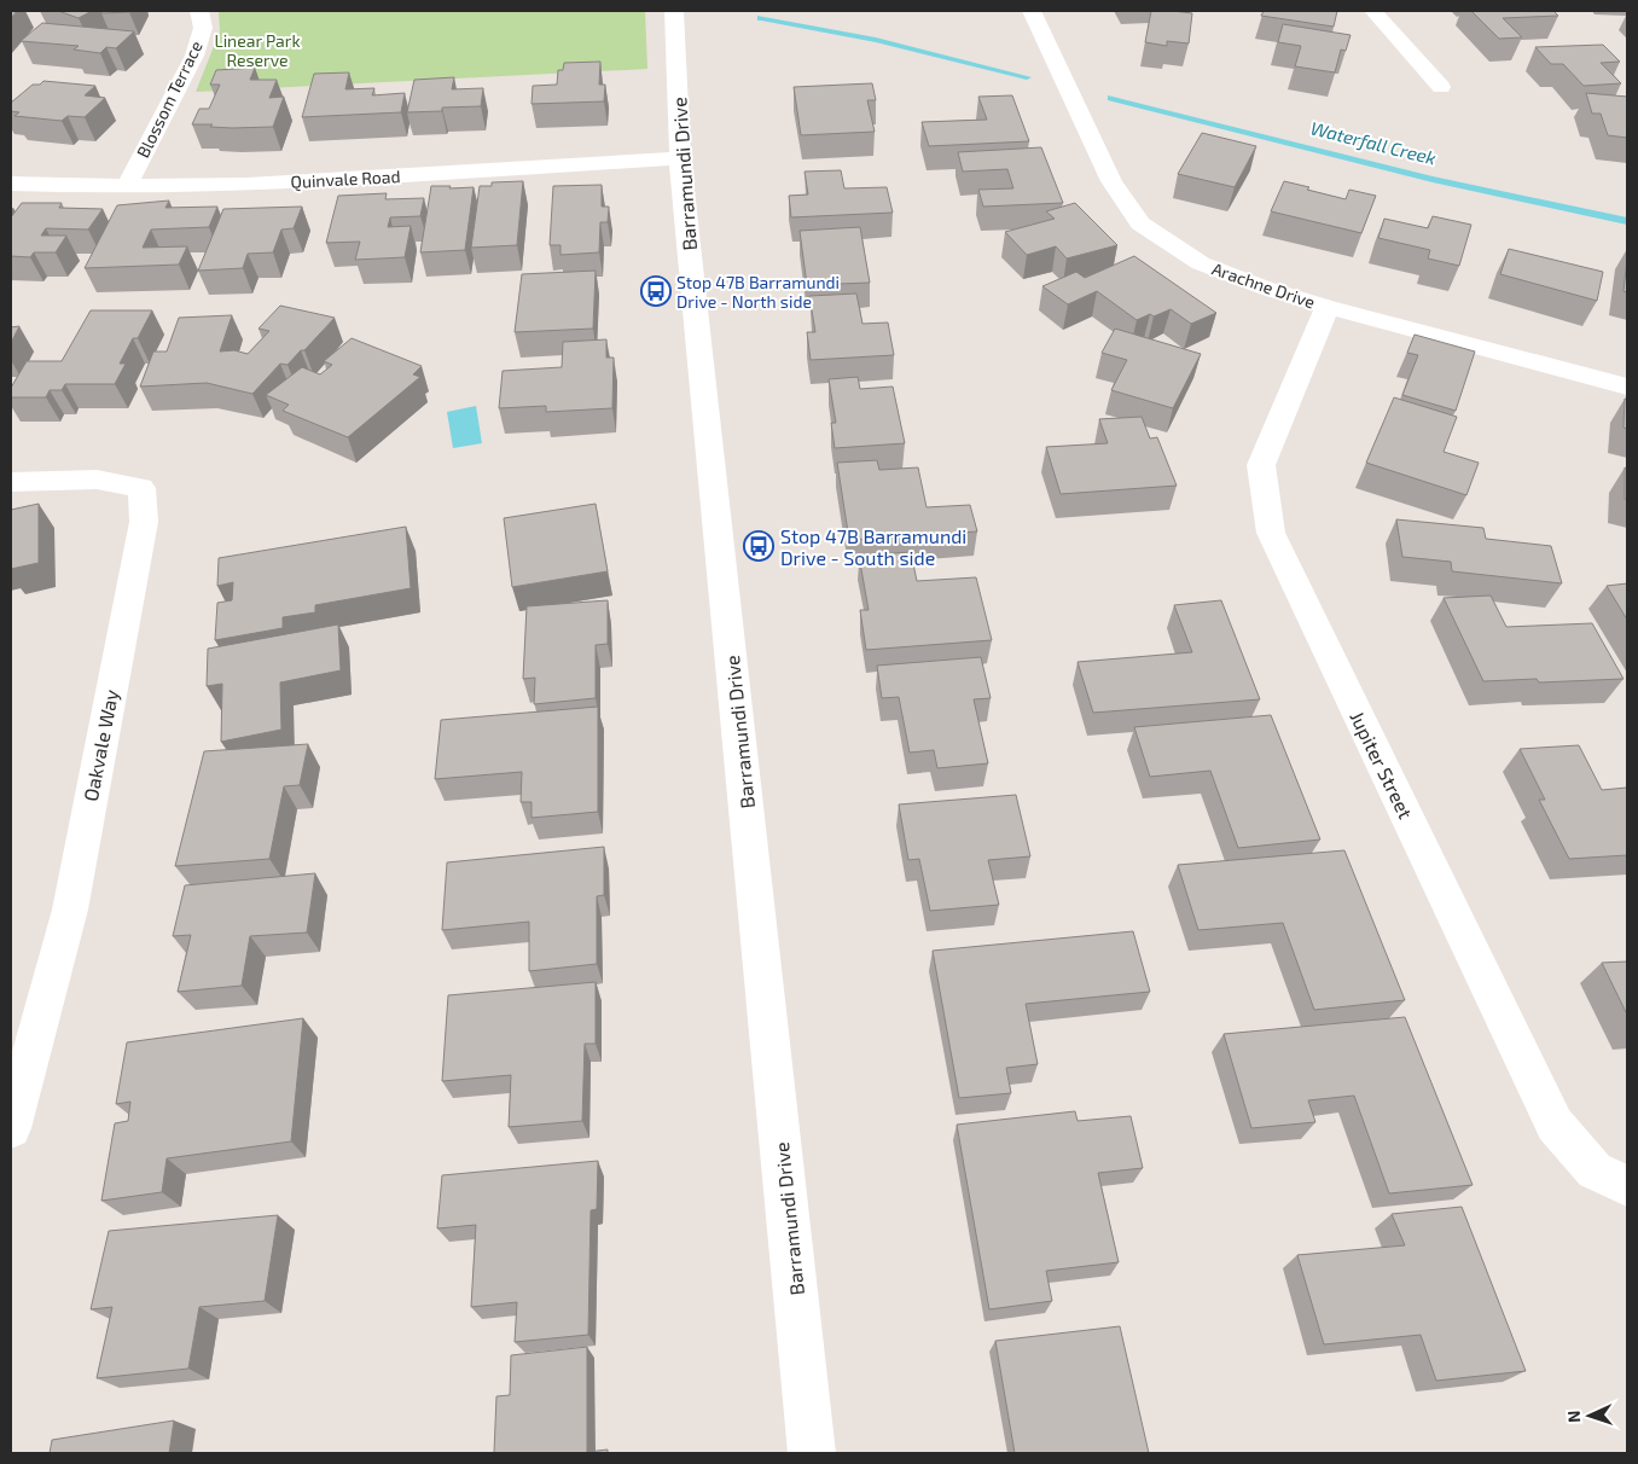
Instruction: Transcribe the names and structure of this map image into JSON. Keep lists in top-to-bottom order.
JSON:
{
  "streets": {
    "street": [
      "Blossom Terrace",
      "Barramundi Drive",
      "Quinvale Road",
      "Arachne Drive",
      "Oakvale Way",
      "Jupiter Street"
    ]
  },
  "crossings": [
    ["Blossom Terrace", "Quinvale Road"],
    ["Barramundi Drive", "Quinvale Road"],
    ["Arachne Drive", "Jupiter Street"]
  ],
  "water": ["Waterfall Creek"],
  "parks": ["Linear Park Reserve"],
  "places": {
    "bus stop": ["Stop 47B Barramundi Drive - North side", "Stop 47B Barramundi Drive - South side"]
  },
  "north": "left"
}
